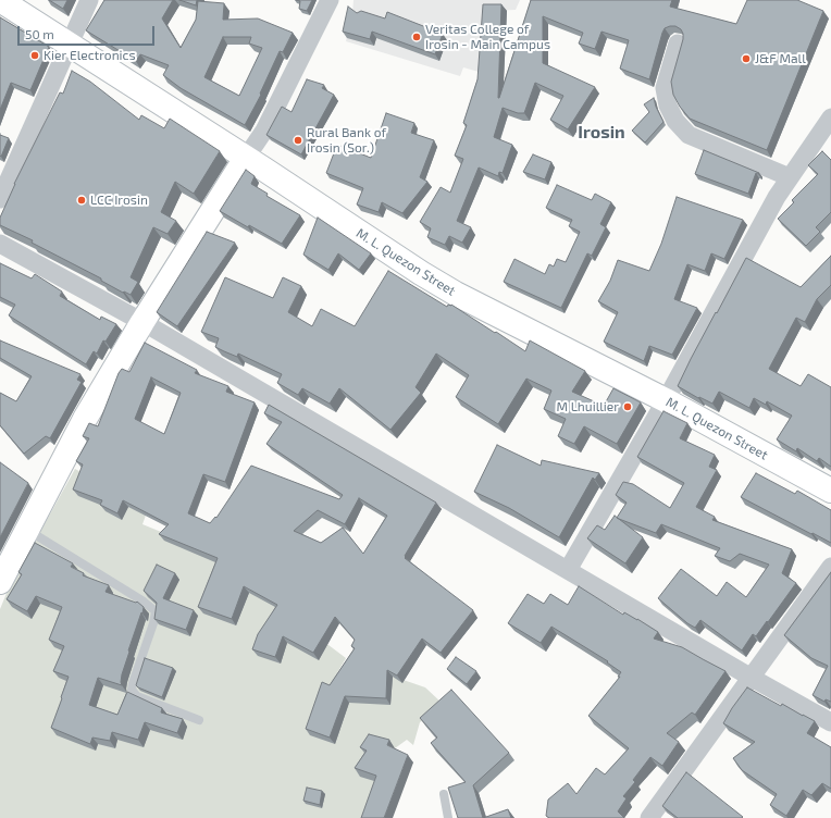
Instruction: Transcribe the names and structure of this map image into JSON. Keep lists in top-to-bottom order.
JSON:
{
  "streets": {
    "main road": ["M. L. Quezon Street"]
  },
  "districts": ["Irosin"],
  "places": [
    "Veritas College of Irosin - Main Campus",
    "Kier Electronics",
    "J&F Mall",
    "Rural Bank of Irosin (Sor.)",
    "LCC Irosin",
    "M Lhuillier"
  ],
  "scale_bar": "50 m"
}
